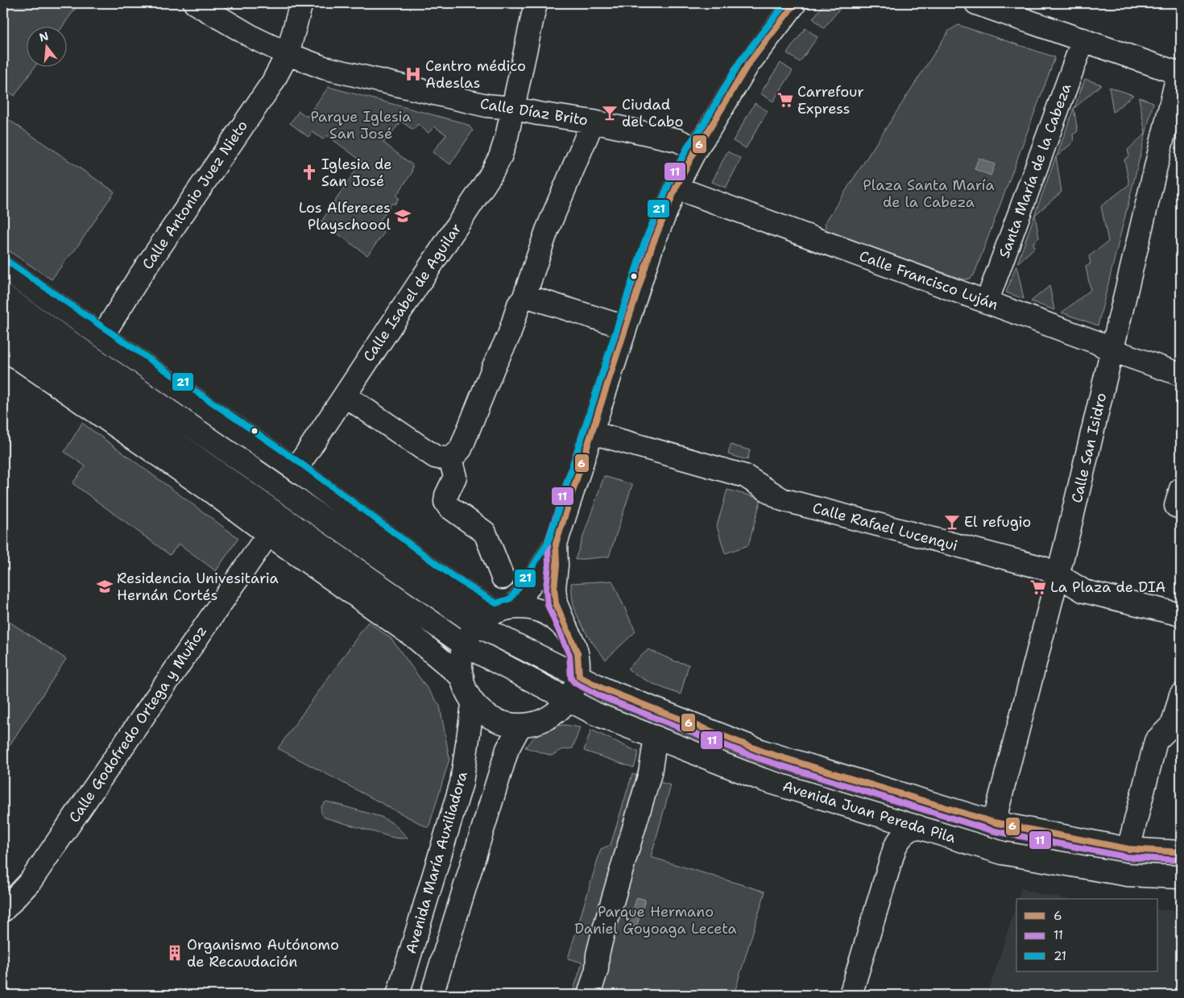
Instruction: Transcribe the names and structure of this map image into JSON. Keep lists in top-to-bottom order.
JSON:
{
  "streets": {
    "main road": [
      "Calle Díaz Brito",
      "Santa María de la Cabeza",
      "Calle Antonio Juez Nieto",
      "Calle Francisco Luján",
      "Calle Isabel de Aguilar",
      "Calle San Isidro",
      "Calle Rafael Lucenqui",
      "Calle Godofredo Ortega y Muñoz",
      "Avenida Juan Pereda Pila",
      "Avenida María Auxiliadora"
    ]
  },
  "crossings": [
    ["Calle Díaz Brito", "Calle Antonio Juez Nieto"],
    ["Calle Díaz Brito", "Calle Isabel de Aguilar"],
    ["Santa María de la Cabeza", "Calle Francisco Luján"],
    ["Calle Francisco Luján", "Calle San Isidro"],
    ["Calle San Isidro", "Calle Rafael Lucenqui"],
    ["Calle San Isidro", "Avenida Juan Pereda Pila"]
  ],
  "parks": ["Parque Iglesia San José", "Plaza Santa María de la Cabeza", "Parque Hermano Daniel Goyoaga Leceta"],
  "places": {
    "hospital": ["Centro médico Adeslas"],
    "supermarket": ["Carrefour Express", "La Plaza de DIA"],
    "bar": ["Ciudad del Cabo", "El refugio"],
    "church": ["Iglesia de San José"],
    "school or university": ["Los Alfereces Playschoool", "Residencia Univesitaria Hernán Cortés"],
    "building": ["Organismo Autónomo de Recaudación"]
  },
  "lines": ["transit line 6", "transit line 11", "transit line 21"],
  "legend": ["6", "11", "21"],
  "north": "top"
}
